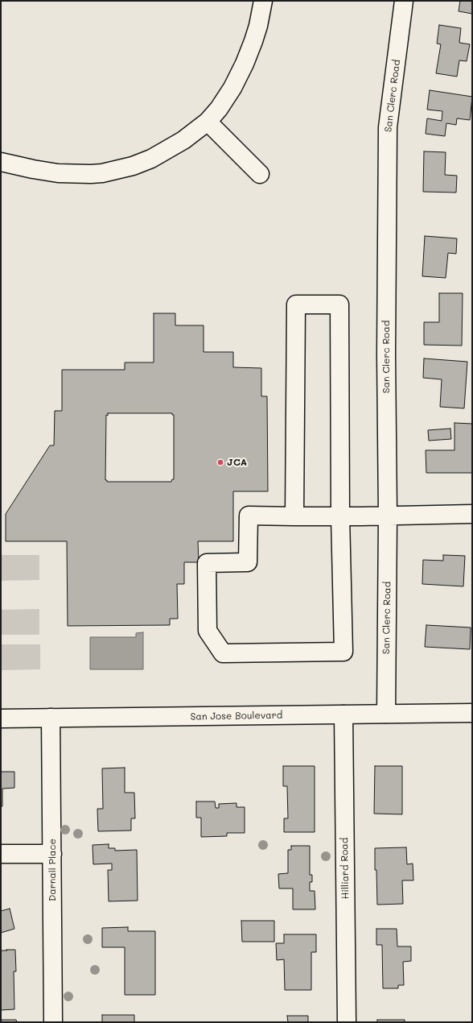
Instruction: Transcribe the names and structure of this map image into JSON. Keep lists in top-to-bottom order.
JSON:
{
  "streets": {
    "street": [
      "San Clerc Road",
      "San Jose Boulevard",
      "Hilliard Road",
      "Darnall Place"
    ]
  },
  "crossings": [
    ["San Clerc Road", "San Jose Boulevard"],
    ["San Jose Boulevard", "Hilliard Road"],
    ["San Jose Boulevard", "Darnall Place"]
  ],
  "places": ["JCA"]
}
